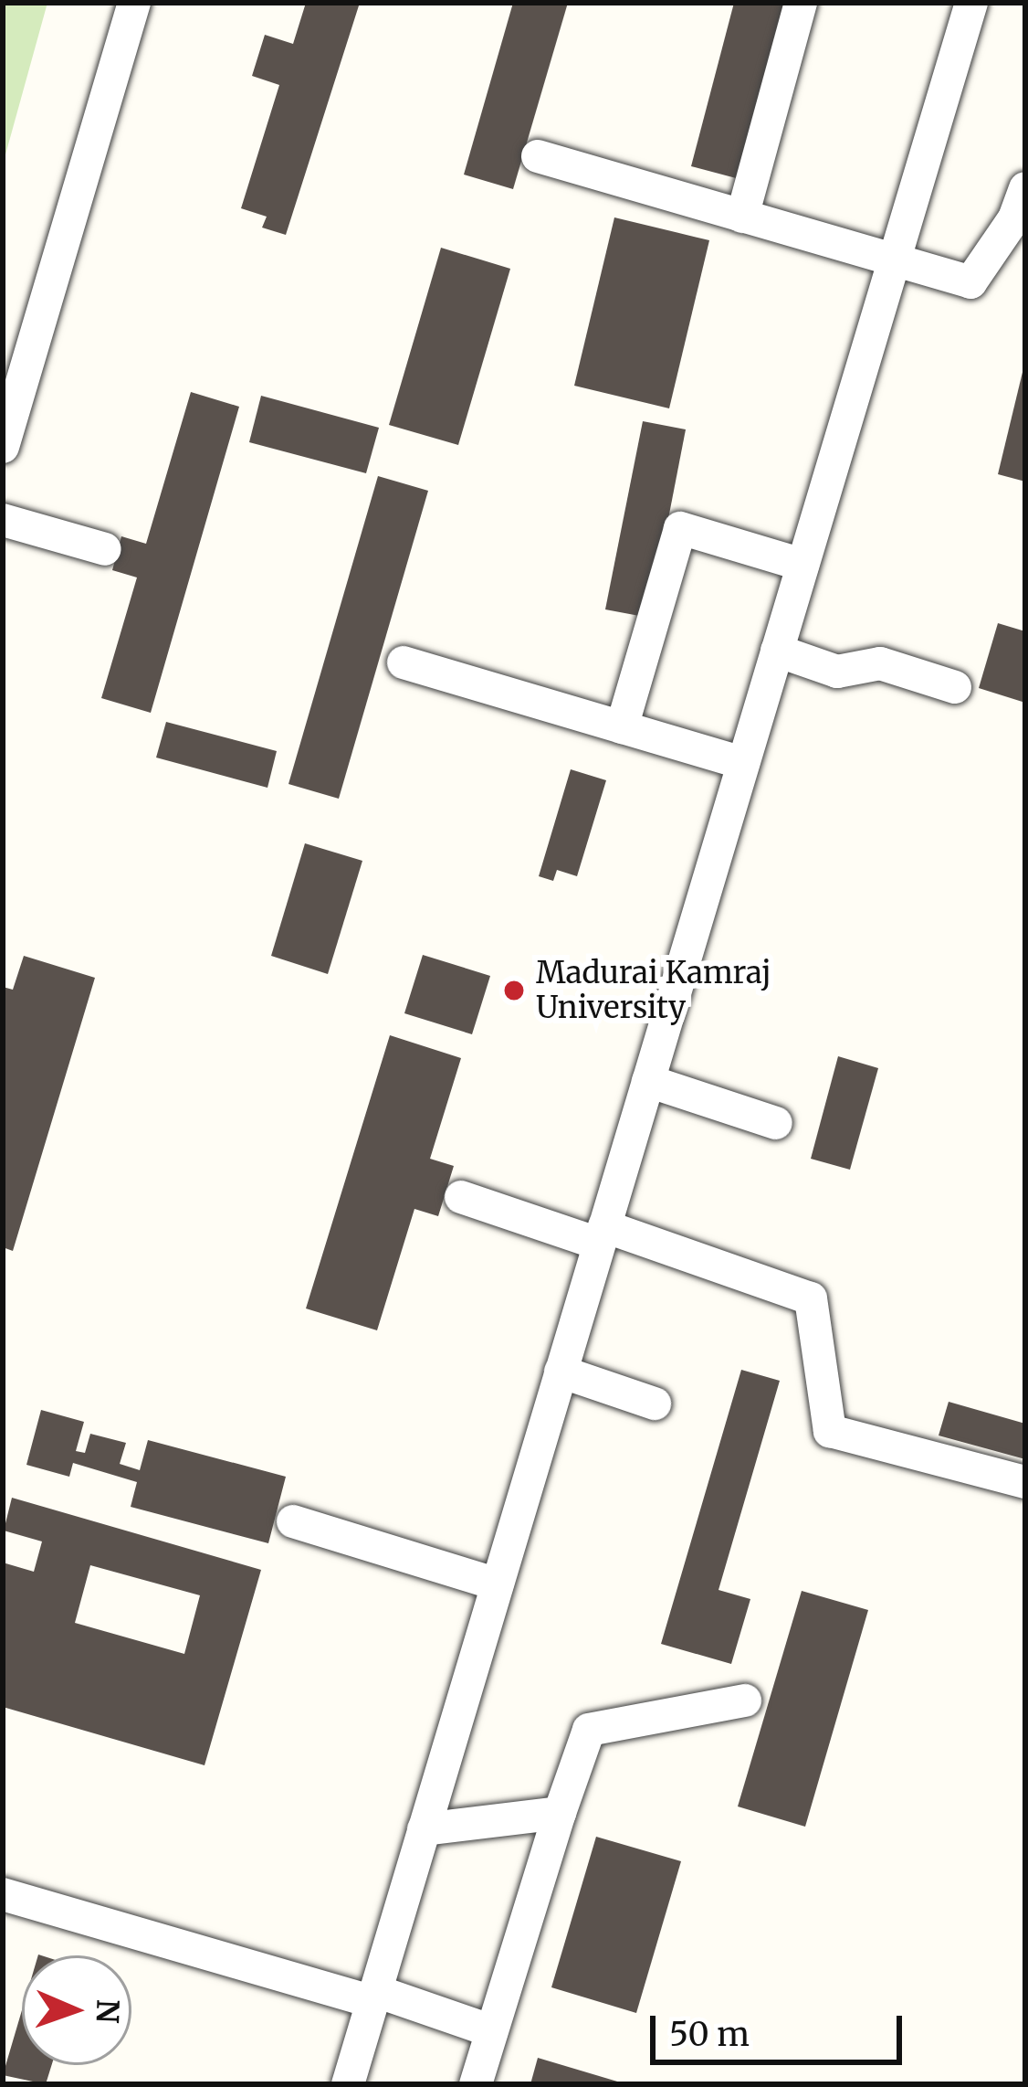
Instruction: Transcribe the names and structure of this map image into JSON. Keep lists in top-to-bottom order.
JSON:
{
  "places": ["Madurai Kamraj University"],
  "scale_bar": "50 m",
  "north": "right"
}
